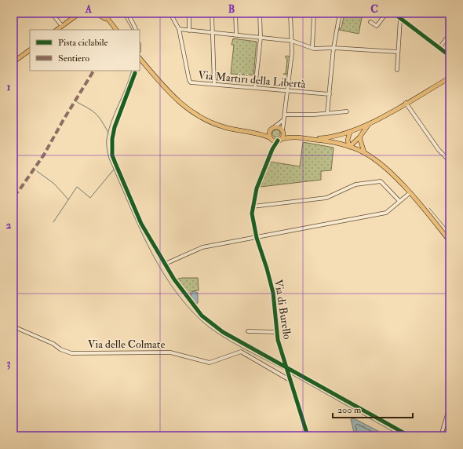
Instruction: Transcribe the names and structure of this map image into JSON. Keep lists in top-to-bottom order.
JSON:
{
  "streets": {
    "street": ["Via Martiri della Libertà", "Via di Burello", "Via delle Colmate"]
  },
  "crossings": [
    ["Via di Burello", "Via delle Colmate"]
  ],
  "legend": ["Pista ciclabile", "Sentiero"],
  "scale_bar": "200 m",
  "grid": {
    "columns": ["A", "B", "C"],
    "rows": ["1", "2", "3"]
  }
}
